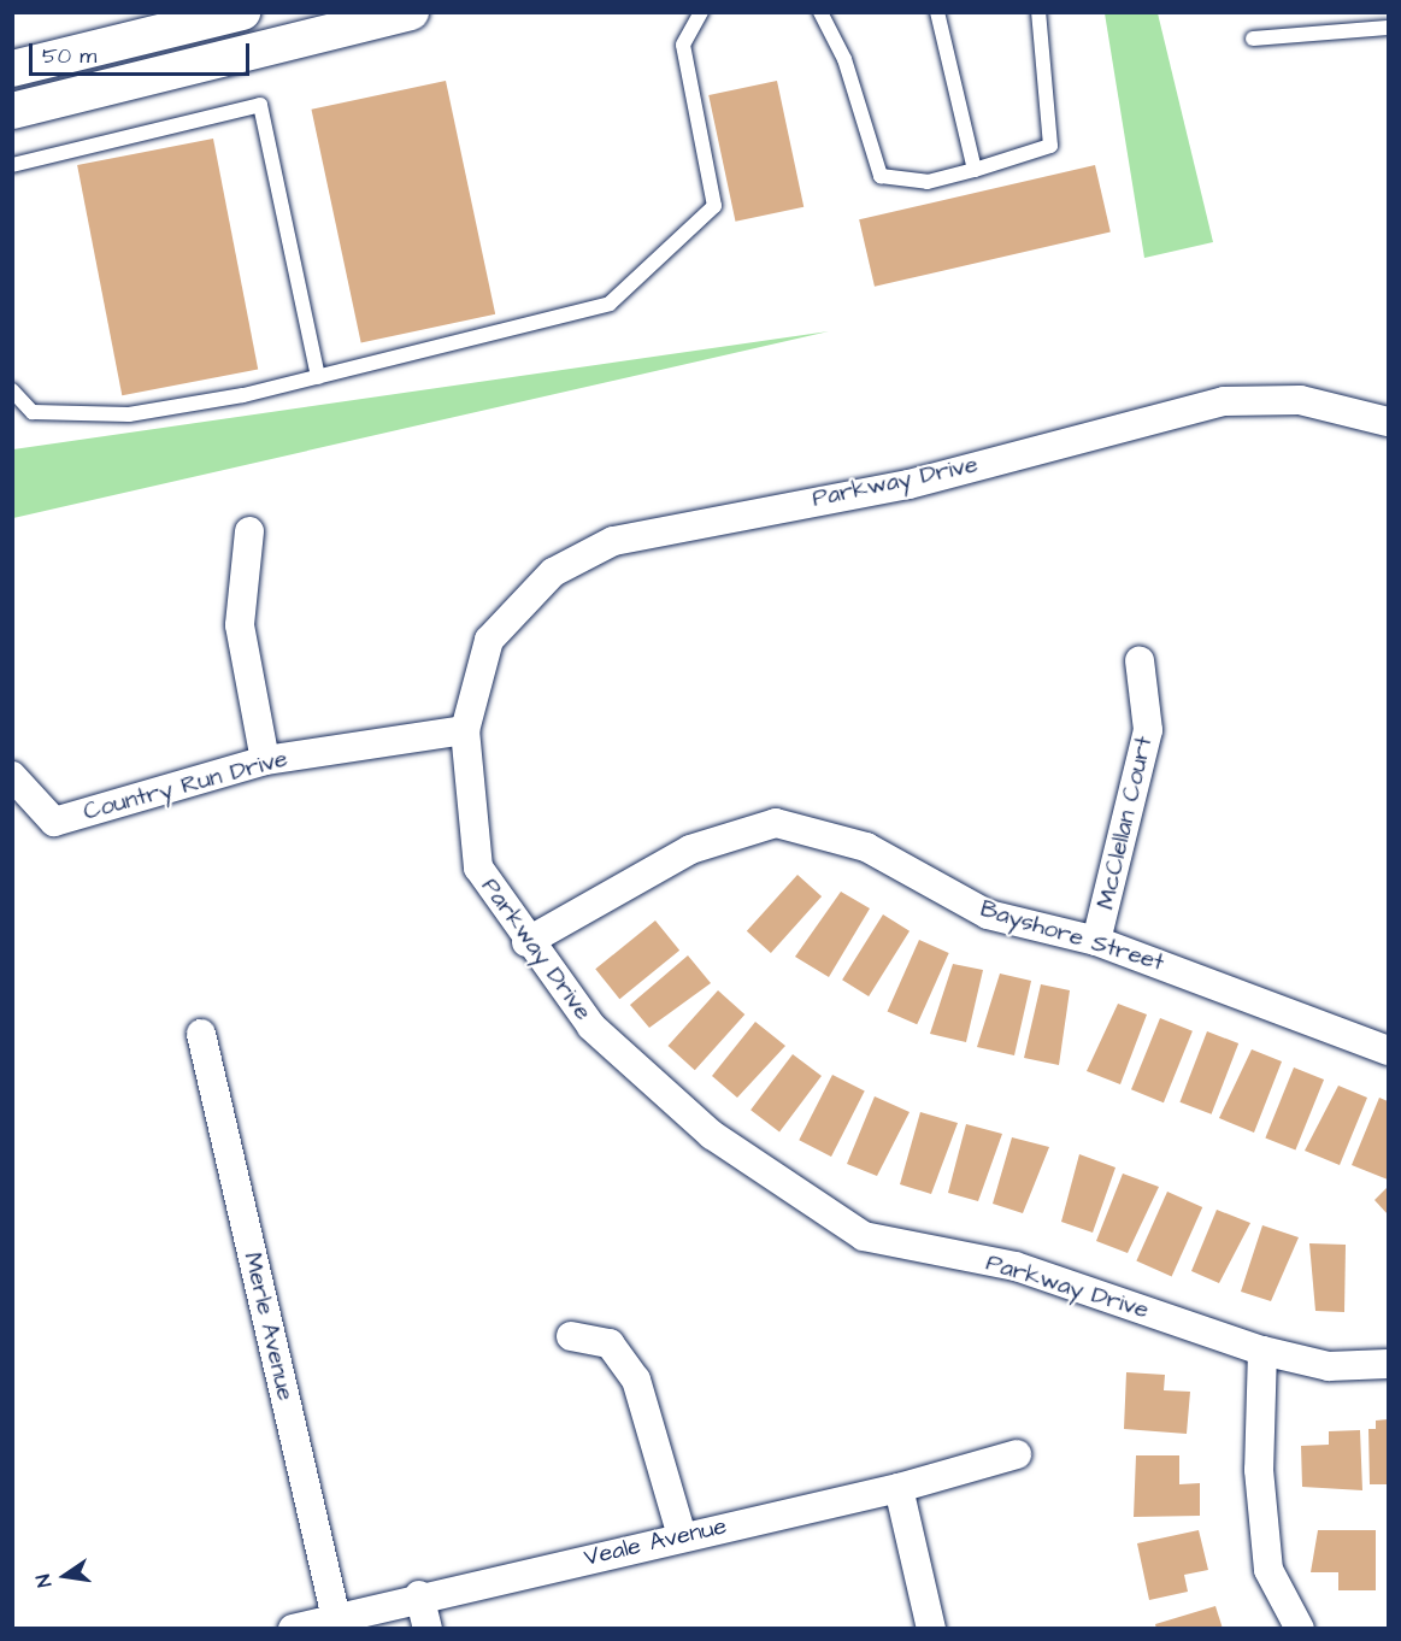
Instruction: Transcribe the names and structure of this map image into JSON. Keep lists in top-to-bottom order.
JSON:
{
  "streets": {
    "street": [
      "Parkway Drive",
      "Country Run Drive",
      "McClellan Court",
      "Bayshore Street",
      "Merle Avenue",
      "Veale Avenue"
    ]
  },
  "crossings": [
    ["Parkway Drive", "Country Run Drive"],
    ["Parkway Drive", "Bayshore Street"],
    ["McClellan Court", "Bayshore Street"],
    ["Merle Avenue", "Veale Avenue"]
  ],
  "scale_bar": "50 m",
  "north": "left"
}
